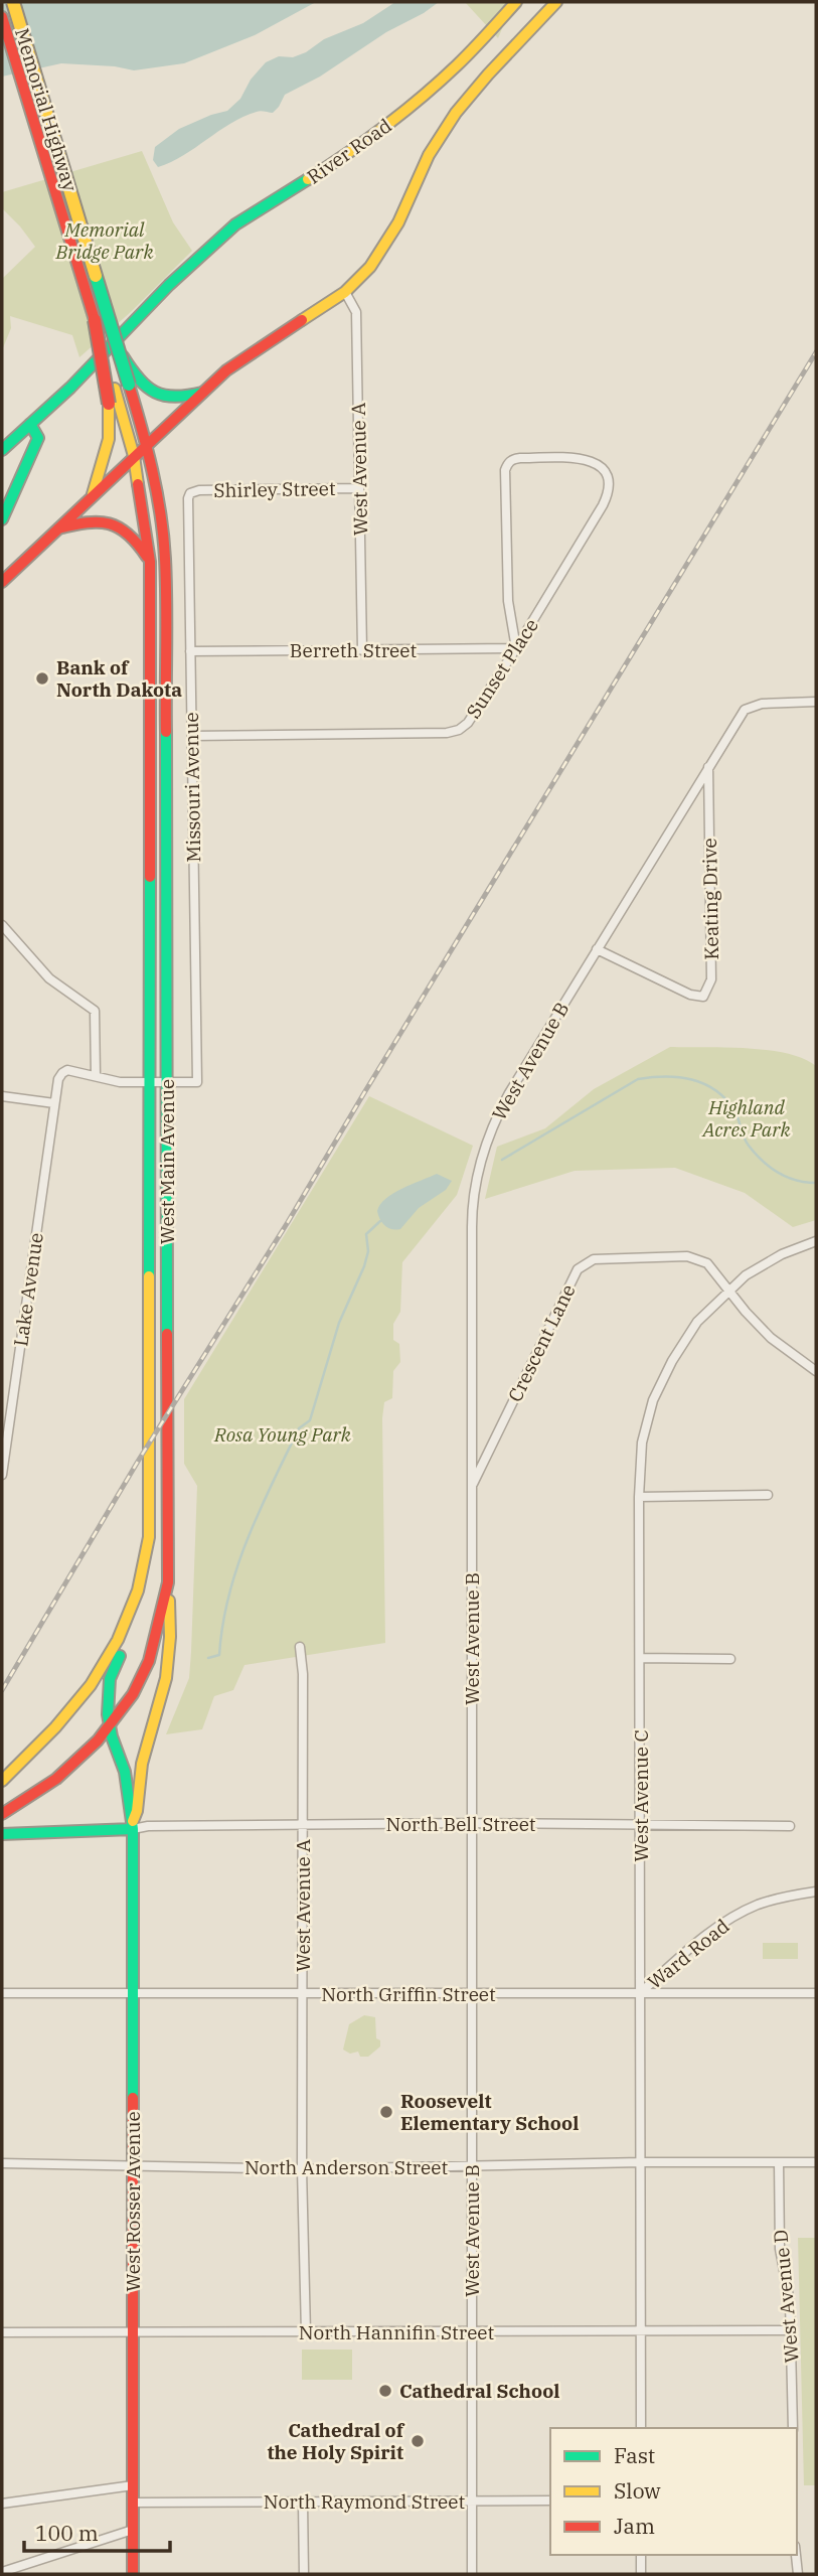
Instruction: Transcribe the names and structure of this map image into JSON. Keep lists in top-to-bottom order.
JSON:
{
  "streets": {
    "main road": [
      "Memorial Highway",
      "River Road",
      "West Main Avenue",
      "West Rosser Avenue"
    ],
    "street": [
      "West Avenue A",
      "Shirley Street",
      "Berreth Street",
      "Sunset Place",
      "Missouri Avenue",
      "Keating Drive",
      "West Avenue B",
      "Lake Avenue",
      "Crescent Lane",
      "West Avenue C",
      "North Bell Street",
      "Ward Road",
      "North Griffin Street",
      "North Anderson Street",
      "West Avenue D",
      "North Hannifin Street",
      "North Raymond Street"
    ]
  },
  "crossings": [
    ["Memorial Highway", "West Main Avenue"],
    ["West Avenue A", "Shirley Street"],
    ["West Avenue A", "Berreth Street"],
    ["West Avenue A", "North Bell Street"],
    ["West Avenue A", "North Griffin Street"],
    ["West Avenue A", "North Anderson Street"],
    ["West Avenue A", "North Hannifin Street"],
    ["Shirley Street", "Missouri Avenue"],
    ["Berreth Street", "Sunset Place"],
    ["Berreth Street", "Missouri Avenue"],
    ["Sunset Place", "Missouri Avenue"],
    ["Missouri Avenue", "West Main Avenue"],
    ["Keating Drive", "West Avenue B"],
    ["West Avenue B", "Crescent Lane"],
    ["West Avenue B", "North Bell Street"],
    ["West Avenue B", "North Griffin Street"],
    ["West Avenue B", "North Anderson Street"],
    ["West Avenue B", "North Hannifin Street"],
    ["West Avenue B", "North Raymond Street"],
    ["Crescent Lane", "West Avenue C"],
    ["West Avenue C", "North Bell Street"],
    ["West Avenue C", "Ward Road"],
    ["West Avenue C", "North Griffin Street"],
    ["West Avenue C", "North Anderson Street"],
    ["West Avenue C", "North Hannifin Street"],
    ["North Bell Street", "West Rosser Avenue"],
    ["Ward Road", "North Griffin Street"],
    ["North Griffin Street", "West Rosser Avenue"],
    ["North Anderson Street", "West Rosser Avenue"],
    ["North Anderson Street", "West Avenue D"],
    ["West Rosser Avenue", "North Hannifin Street"],
    ["West Rosser Avenue", "North Raymond Street"],
    ["West Avenue D", "North Hannifin Street"]
  ],
  "parks": ["Memorial Bridge Park", "Highland Acres Park", "Rosa Young Park"],
  "places": [
    "Bank of North Dakota",
    "Roosevelt Elementary School",
    "Cathedral School",
    "Cathedral of the Holy Spirit"
  ],
  "legend": ["Fast", "Slow", "Jam"],
  "scale_bar": "100 m"
}
